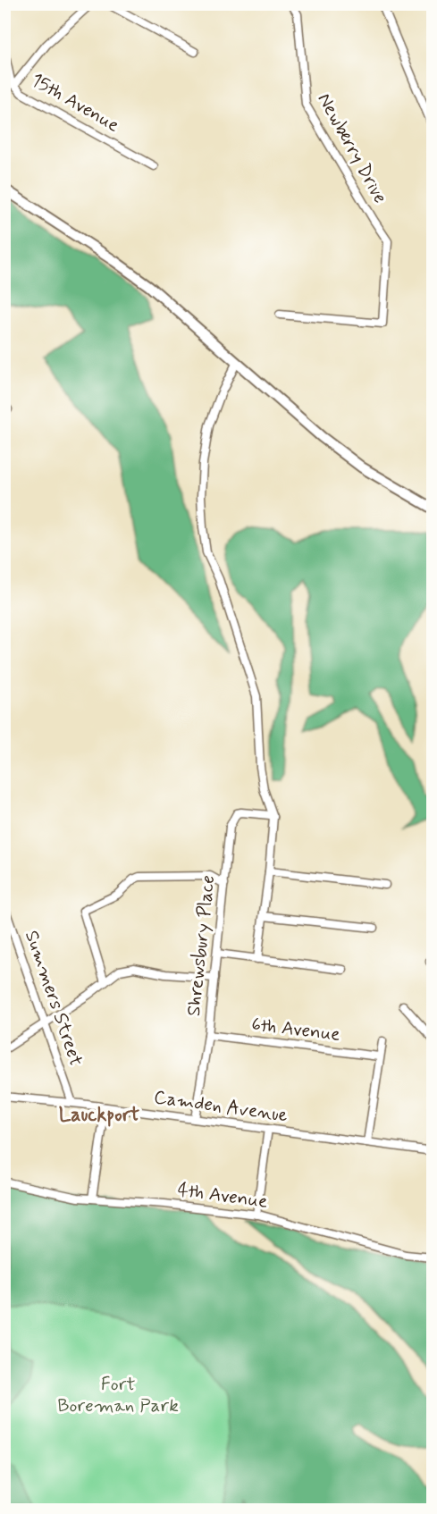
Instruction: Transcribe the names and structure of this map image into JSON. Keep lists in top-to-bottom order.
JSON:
{
  "streets": {
    "street": [
      "15th Avenue",
      "Newberry Drive",
      "Shrewsbury Place",
      "Summers Street",
      "6th Avenue",
      "Camden Avenue",
      "4th Avenue"
    ]
  },
  "crossings": [
    ["Shrewsbury Place", "6th Avenue"],
    ["Shrewsbury Place", "Camden Avenue"],
    ["Summers Street", "Camden Avenue"]
  ],
  "districts": ["Lauckport"],
  "parks": ["Fort Boreman Park"]
}
